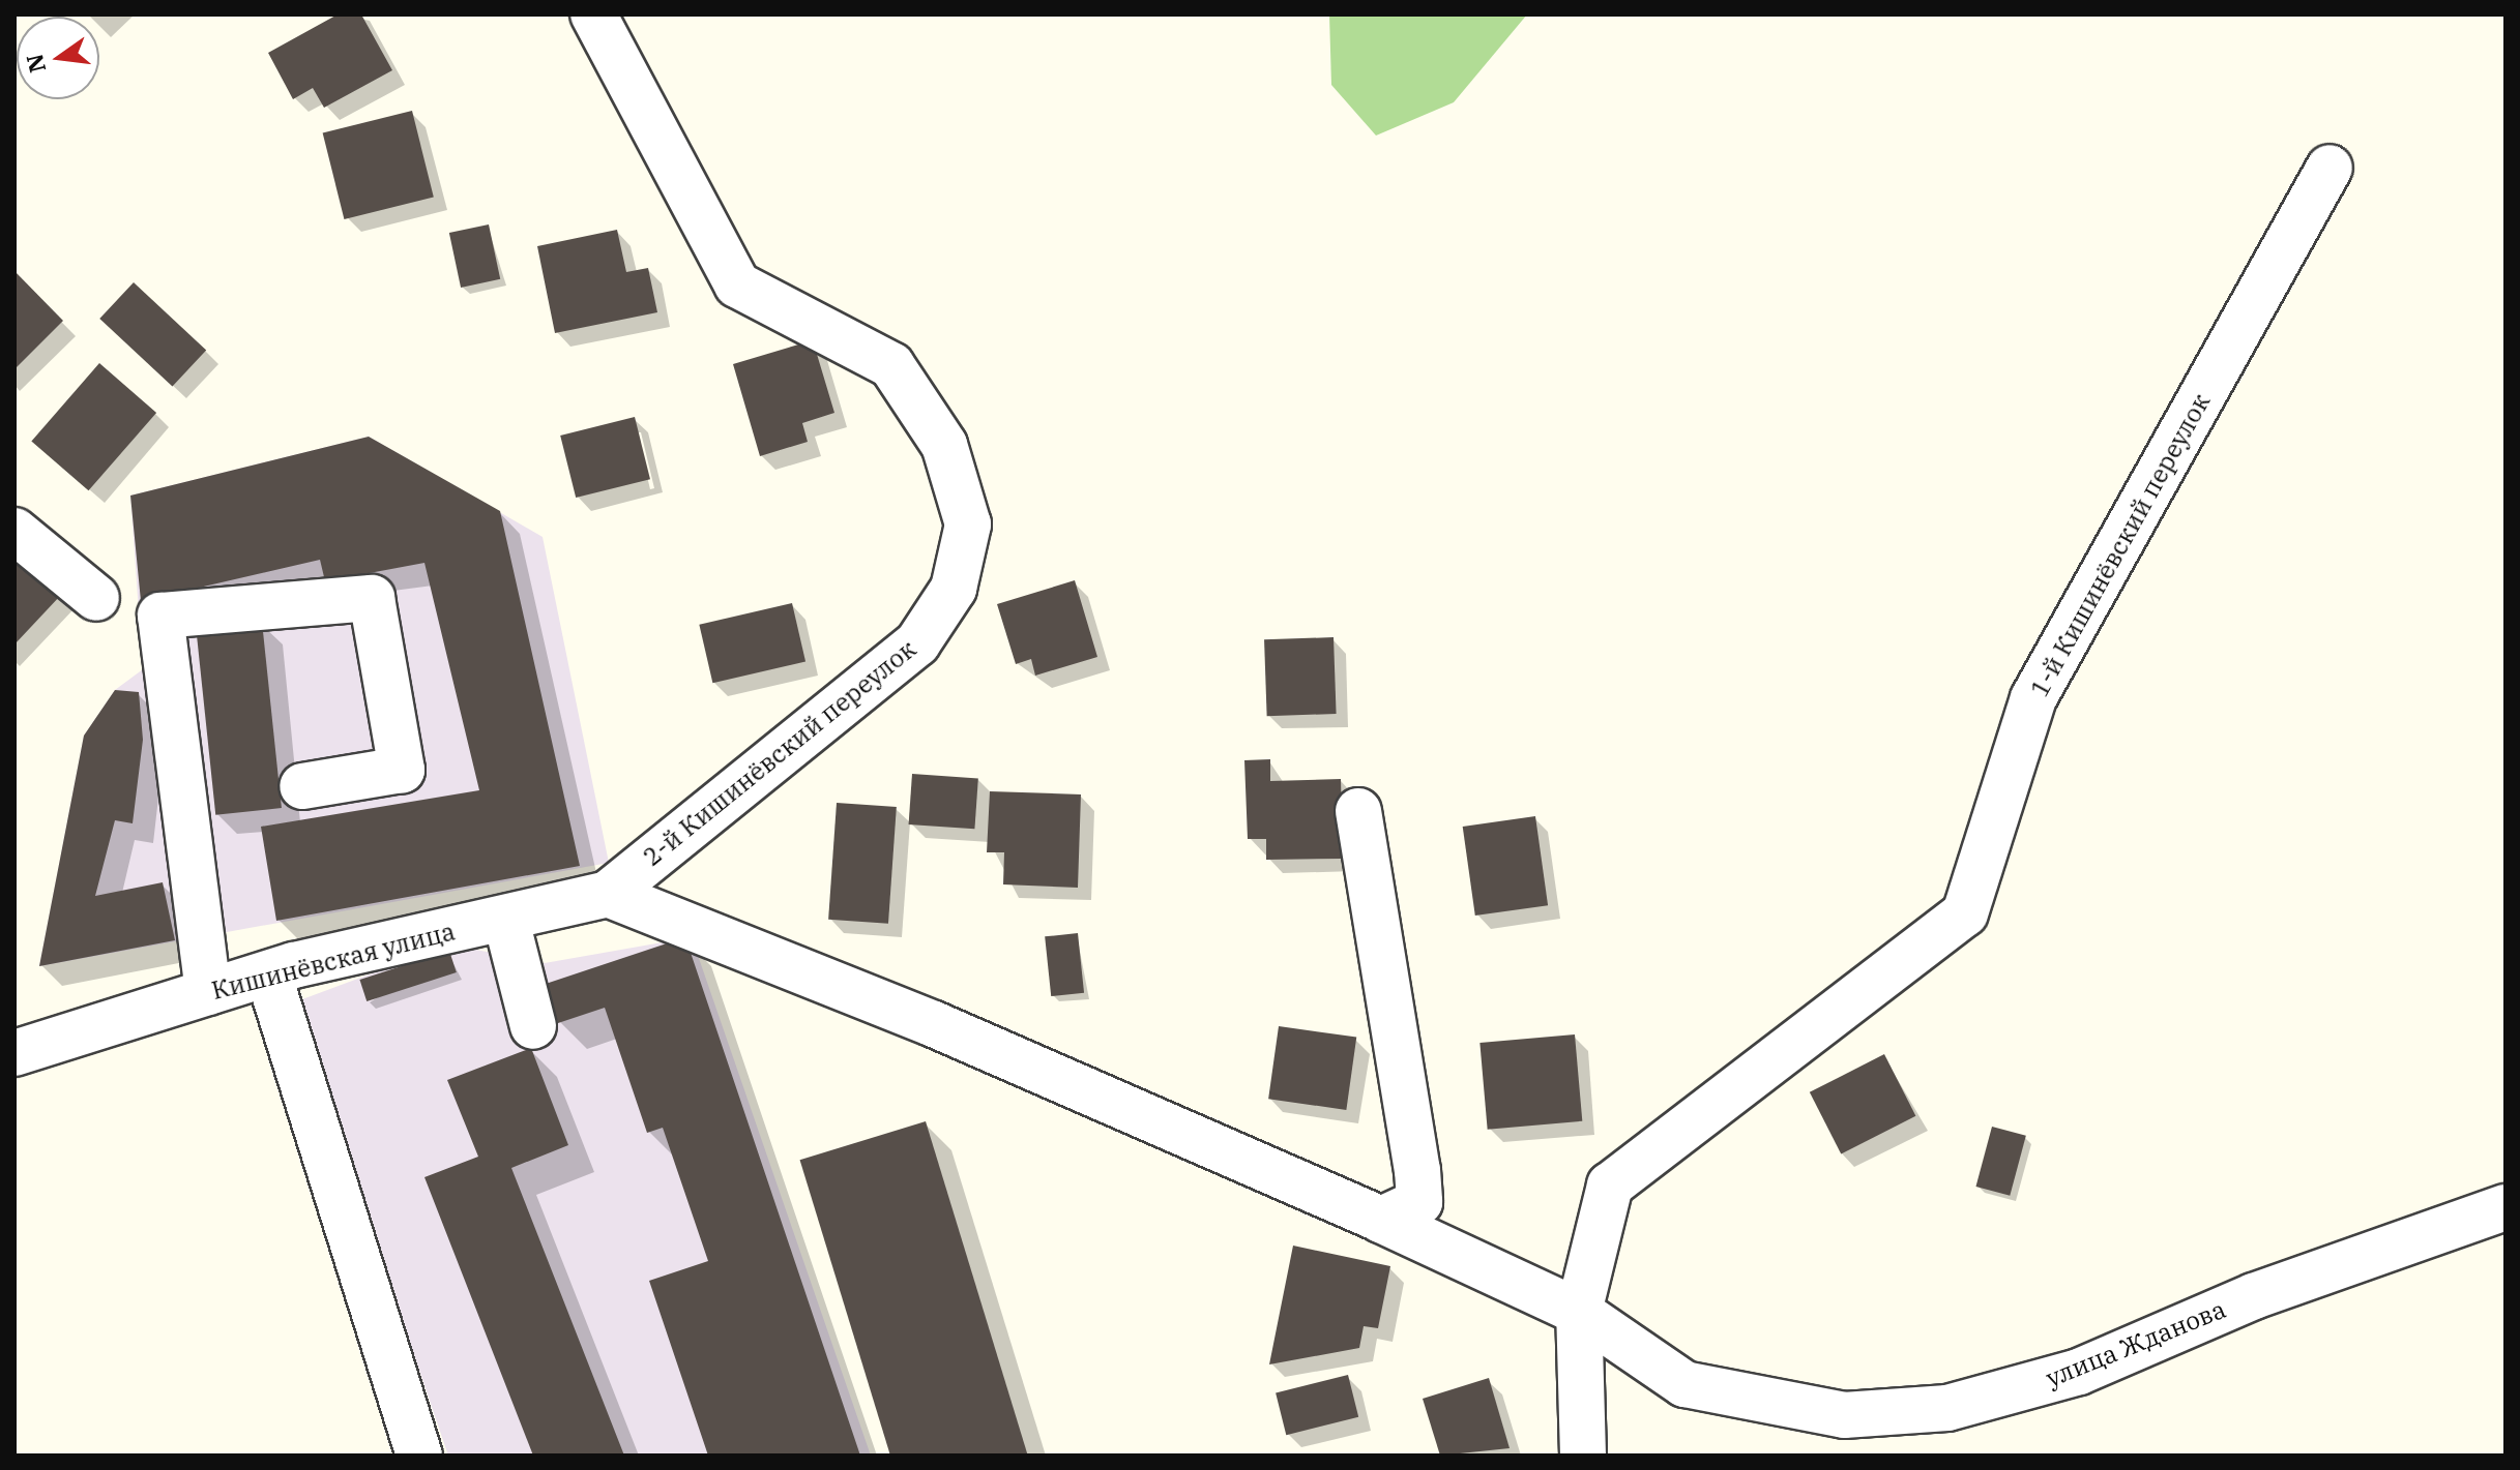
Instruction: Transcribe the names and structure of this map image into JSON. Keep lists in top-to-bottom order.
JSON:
{
  "streets": {
    "street": [
      "1-й Кишинёвский переулок",
      "2-й Кишинёвский переулок",
      "Кишинёвская улица",
      "улица Жданова"
    ]
  },
  "crossings": [
    ["1-й Кишинёвский переулок", "улица Жданова"],
    ["2-й Кишинёвский переулок", "Кишинёвская улица"],
    ["2-й Кишинёвский переулок", "улица Жданова"],
    ["Кишинёвская улица", "улица Жданова"]
  ],
  "north": "left"
}
